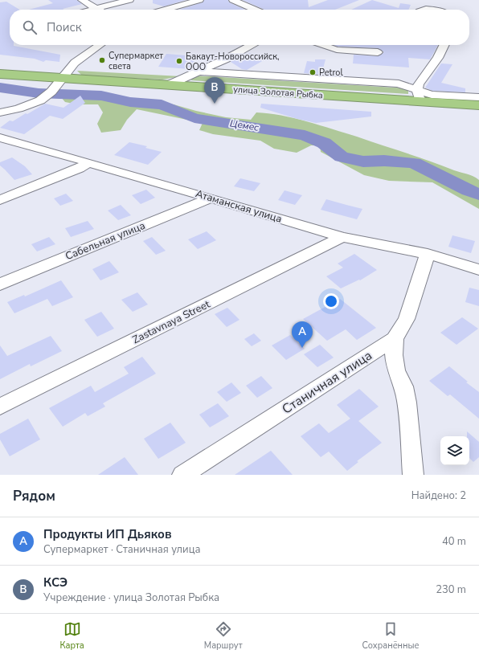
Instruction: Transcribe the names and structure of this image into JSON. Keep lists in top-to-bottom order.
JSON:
{
  "streets": {
    "highway": ["улица Золотая Рыбка"],
    "street": [
      "Атаманская улица",
      "Сабельная улица",
      "Zastavnaya Street",
      "Станичная улица"
    ]
  },
  "crossings": [
    ["Атаманская улица", "Сабельная улица"],
    ["Атаманская улица", "Zastavnaya Street"],
    ["Атаманская улица", "Станичная улица"]
  ],
  "water": ["Цемес"],
  "places": ["Супермаркет света", "Бакаут-Новороссийск, ООО", "Petrol"],
  "page": {
    "search": "Поиск",
    "pins": ["B", "A"],
    "heading": ["Рядом", "Найдено: 2"],
    "list": [
      {
        "mark": "A",
        "name": "Продукты ИП Дьяков",
        "note": "Супермаркет · Станичная улица",
        "value": "40 m"
      },
      {
        "mark": "B",
        "name": "КСЭ",
        "note": "Учреждение · улица Золотая Рыбка",
        "value": "230 m"
      }
    ],
    "nav": ["Карта", "Маршрут", "Сохранённые"]
  }
}
